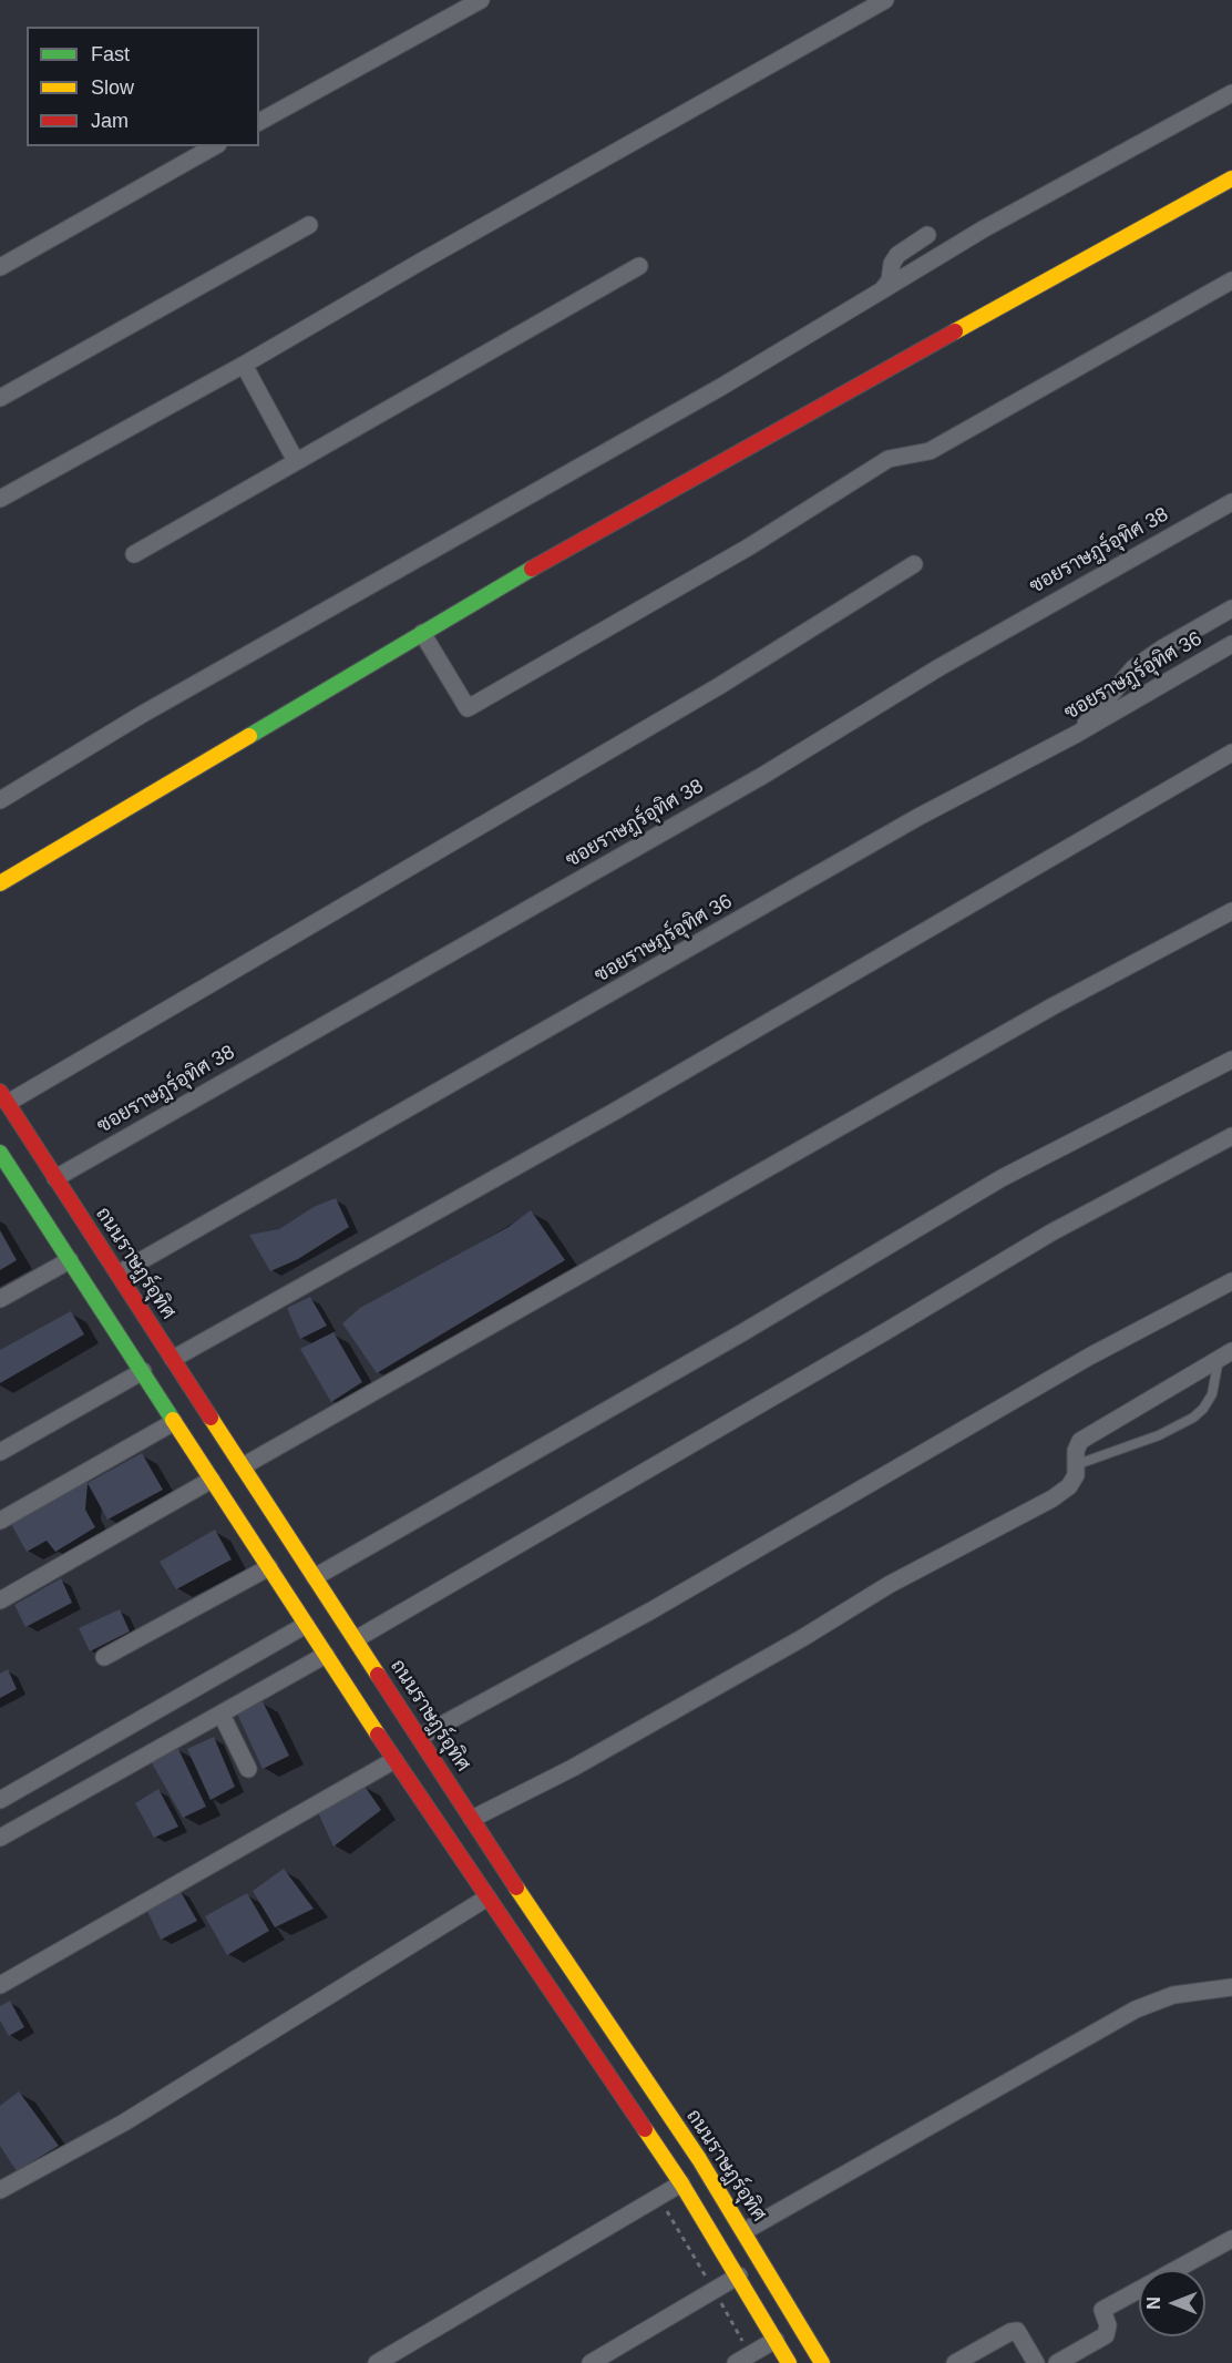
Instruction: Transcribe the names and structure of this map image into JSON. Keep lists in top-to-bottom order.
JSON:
{
  "streets": {
    "main road": ["ถนนราษฎร์อุทิศ"],
    "street": ["ซอยราษฎร์อุทิศ 38", "ซอยราษฎร์อุทิศ 36"]
  },
  "crossings": [
    ["ซอยราษฎร์อุทิศ 38", "ถนนราษฎร์อุทิศ"],
    ["ซอยราษฎร์อุทิศ 36", "ถนนราษฎร์อุทิศ"]
  ],
  "legend": ["Fast", "Slow", "Jam"],
  "north": "left"
}
